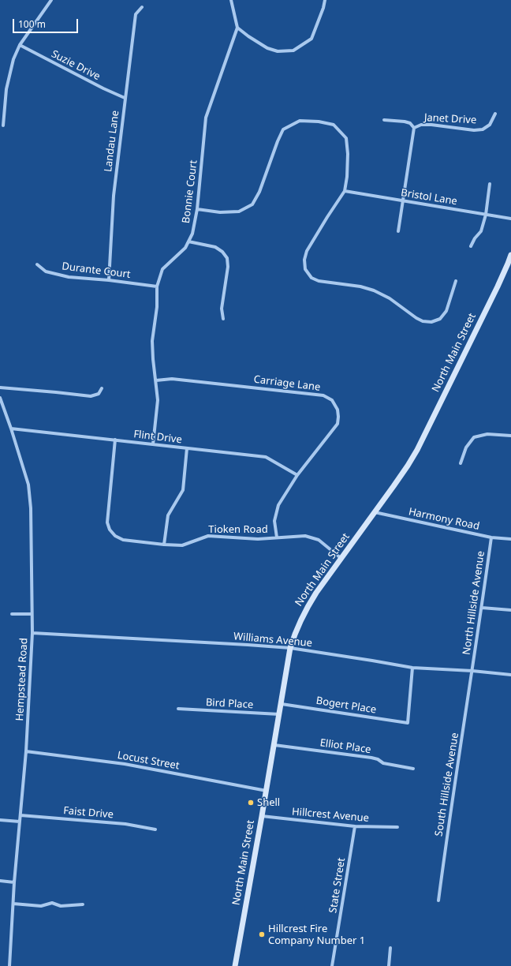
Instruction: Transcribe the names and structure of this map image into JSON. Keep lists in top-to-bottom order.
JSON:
{
  "streets": {
    "main road": ["North Main Street"],
    "street": [
      "Suzie Drive",
      "Janet Drive",
      "Landau Lane",
      "Bonnie Court",
      "Bristol Lane",
      "Durante Court",
      "Carriage Lane",
      "Flint Drive",
      "Harmony Road",
      "Tioken Road",
      "North Hillside Avenue",
      "Williams Avenue",
      "Hempstead Road",
      "Bird Place",
      "Bogert Place",
      "Elliot Place",
      "Locust Street",
      "South Hillside Avenue",
      "Faist Drive",
      "Hillcrest Avenue",
      "State Street"
    ]
  },
  "crossings": [
    ["Suzie Drive", "Landau Lane"],
    ["Janet Drive", "Bristol Lane"],
    ["Landau Lane", "Durante Court"],
    ["Bonnie Court", "Durante Court"],
    ["Bonnie Court", "Carriage Lane"],
    ["Bonnie Court", "Flint Drive"],
    ["North Main Street", "Harmony Road"],
    ["North Main Street", "Tioken Road"],
    ["North Main Street", "Williams Avenue"],
    ["North Main Street", "Bird Place"],
    ["North Main Street", "Bogert Place"],
    ["North Main Street", "Elliot Place"],
    ["North Main Street", "Locust Street"],
    ["North Main Street", "Hillcrest Avenue"],
    ["Carriage Lane", "Flint Drive"],
    ["Carriage Lane", "Tioken Road"],
    ["Flint Drive", "Tioken Road"],
    ["Flint Drive", "Hempstead Road"],
    ["Harmony Road", "North Hillside Avenue"],
    ["North Hillside Avenue", "Williams Avenue"],
    ["North Hillside Avenue", "South Hillside Avenue"],
    ["Williams Avenue", "Hempstead Road"],
    ["Williams Avenue", "Bogert Place"],
    ["Williams Avenue", "South Hillside Avenue"],
    ["Hempstead Road", "Locust Street"],
    ["Hempstead Road", "Faist Drive"],
    ["Hillcrest Avenue", "State Street"]
  ],
  "places": ["Shell", "Hillcrest Fire Company Number 1"],
  "scale_bar": "100 m"
}
